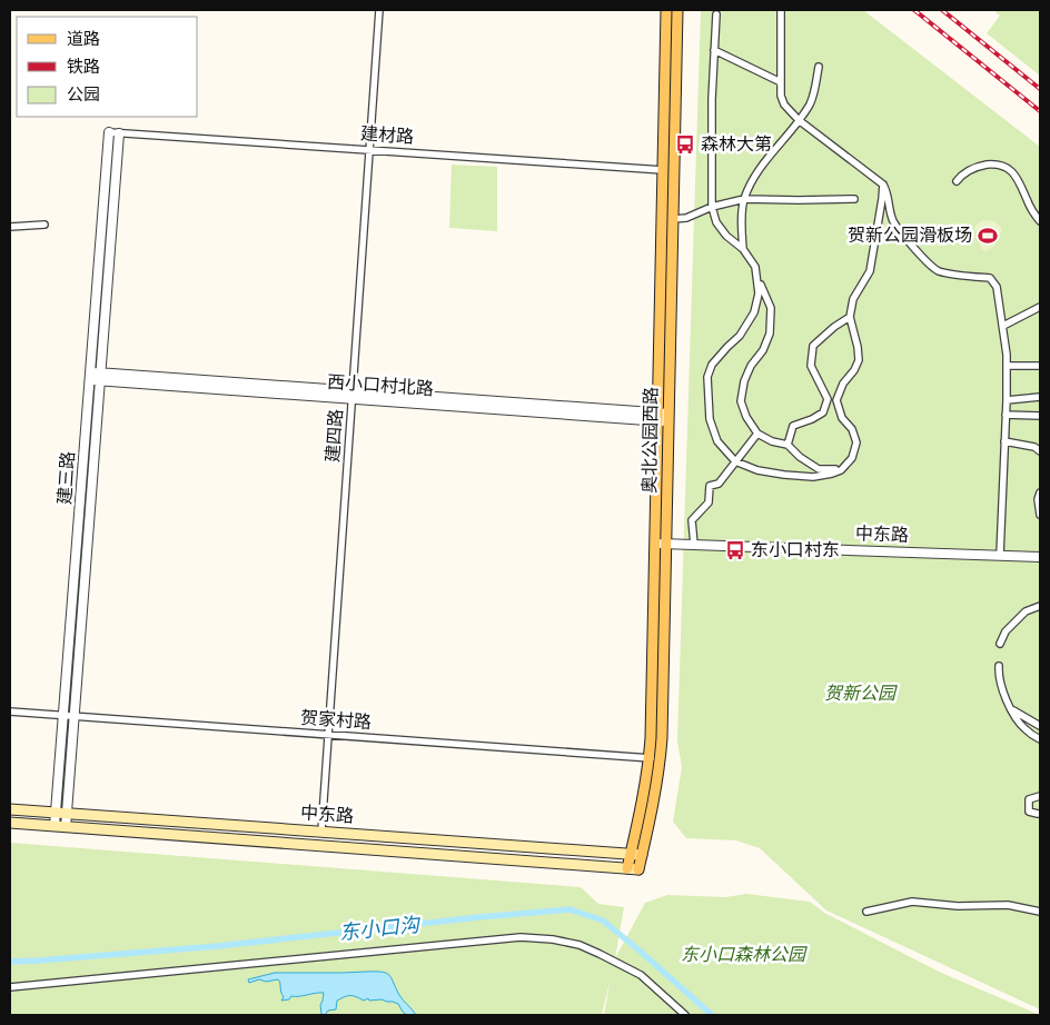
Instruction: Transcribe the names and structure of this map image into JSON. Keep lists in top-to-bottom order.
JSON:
{
  "streets": {
    "main road": ["奥北公园西路", "中东路"],
    "street": [
      "建材路",
      "西小口村北路",
      "建四路",
      "建三路",
      "贺家村路"
    ]
  },
  "crossings": [
    ["建材路", "建四路"],
    ["建材路", "奥北公园西路"],
    ["建材路", "建三路"],
    ["西小口村北路", "建四路"],
    ["西小口村北路", "奥北公园西路"],
    ["西小口村北路", "建三路"],
    ["建四路", "中东路"],
    ["建四路", "贺家村路"],
    ["奥北公园西路", "中东路"],
    ["奥北公园西路", "贺家村路"],
    ["建三路", "中东路"],
    ["建三路", "贺家村路"]
  ],
  "water": ["东小口沟"],
  "parks": ["贺新公园", "东小口森林公园"],
  "places": {
    "bus stop": ["森林大第", "东小口村东"],
    "sports": ["贺新公园滑板场"]
  },
  "legend": ["道路", "铁路", "公园"]
}
